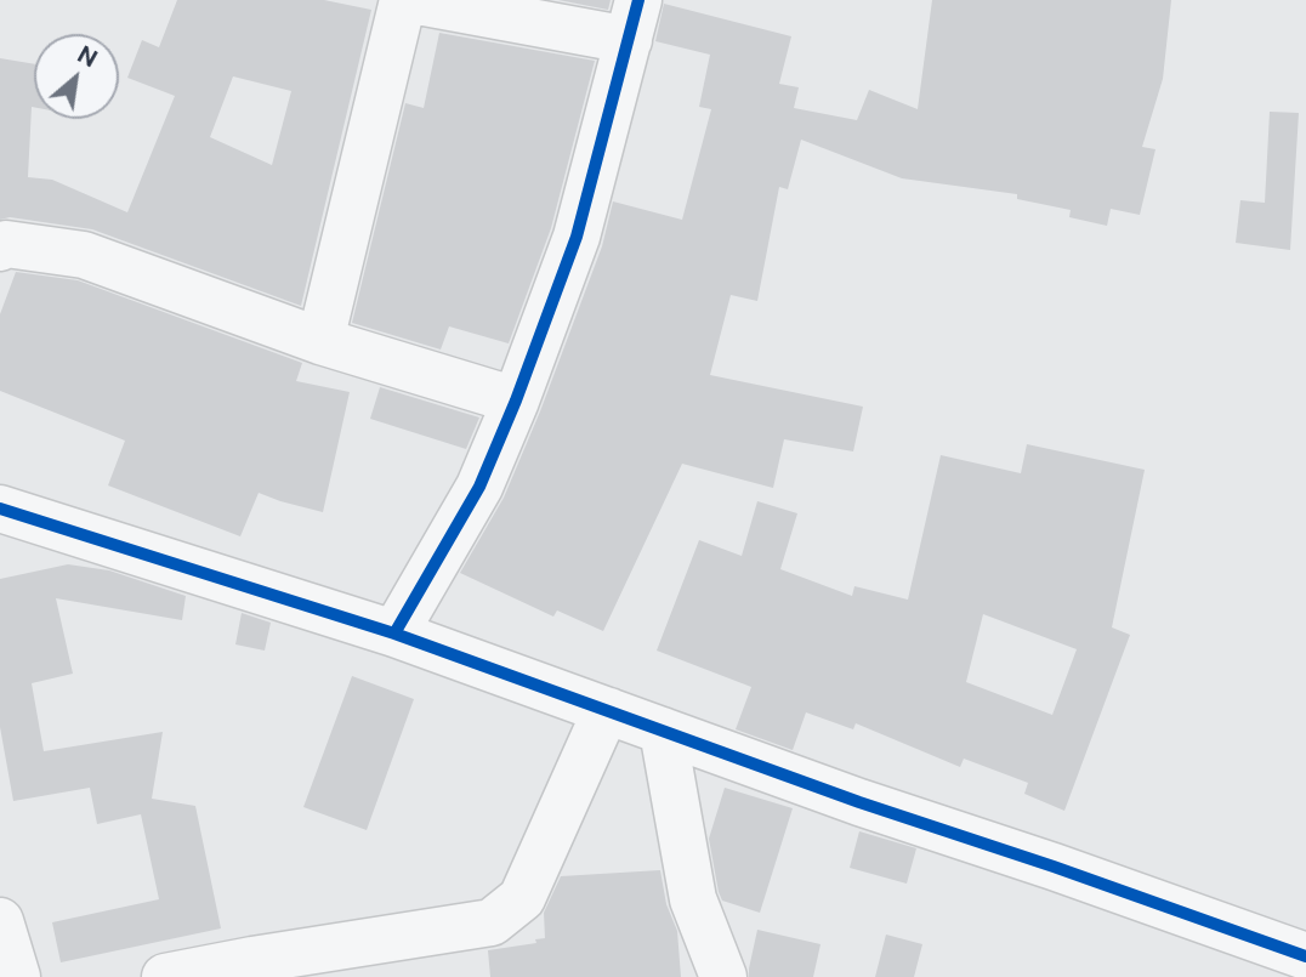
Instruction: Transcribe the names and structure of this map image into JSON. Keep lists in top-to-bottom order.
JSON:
{
  "north": "top right"
}
